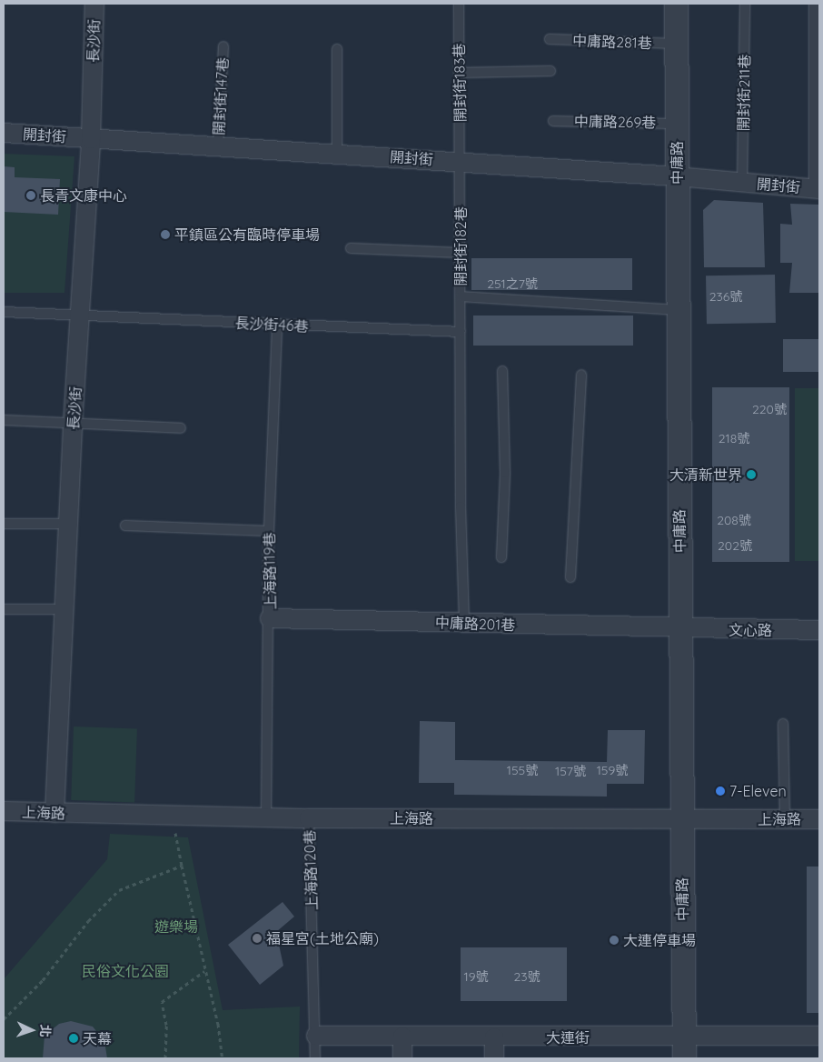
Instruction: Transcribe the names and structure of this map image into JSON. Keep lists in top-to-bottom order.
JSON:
{
  "streets": {
    "street": [
      "長沙街",
      "開封街",
      "中庸路",
      "中庸路201巷",
      "文心路",
      "上海路",
      "大連街"
    ],
    "lane": [
      "中庸路281巷",
      "開封街183巷",
      "開封街211巷",
      "開封街147巷",
      "中庸路269巷",
      "開封街182巷",
      "長沙街46巷",
      "上海路119巷",
      "上海路120巷"
    ]
  },
  "crossings": [
    ["長沙街", "開封街"],
    ["長沙街", "長沙街46巷"],
    ["長沙街", "上海路"],
    ["中庸路281巷", "中庸路"],
    ["開封街183巷", "開封街"],
    ["開封街183巷", "開封街182巷"],
    ["開封街211巷", "開封街"],
    ["開封街147巷", "開封街"],
    ["中庸路269巷", "中庸路"],
    ["開封街", "中庸路"],
    ["開封街", "開封街182巷"],
    ["中庸路", "中庸路201巷"],
    ["中庸路", "文心路"],
    ["中庸路", "上海路"],
    ["中庸路", "大連街"],
    ["開封街182巷", "長沙街46巷"],
    ["開封街182巷", "中庸路201巷"],
    ["長沙街46巷", "上海路119巷"],
    ["上海路119巷", "中庸路201巷"],
    ["上海路119巷", "上海路"],
    ["中庸路201巷", "文心路"],
    ["上海路", "上海路120巷"],
    ["上海路120巷", "大連街"]
  ],
  "parks": ["遊樂場", "民俗文化公園"],
  "places": [
    "長青文康中心",
    "平鎮區公有臨時停車場",
    "大清新世界",
    "7-Eleven",
    "福星宮(土地公廟)",
    "大連停車場",
    "天幕"
  ],
  "house_numbers": [
    "251之7號",
    "236號",
    "220號",
    "218號",
    "208號",
    "202號",
    "155號",
    "159號",
    "157號",
    "19號",
    "23號"
  ],
  "north": "right"
}
